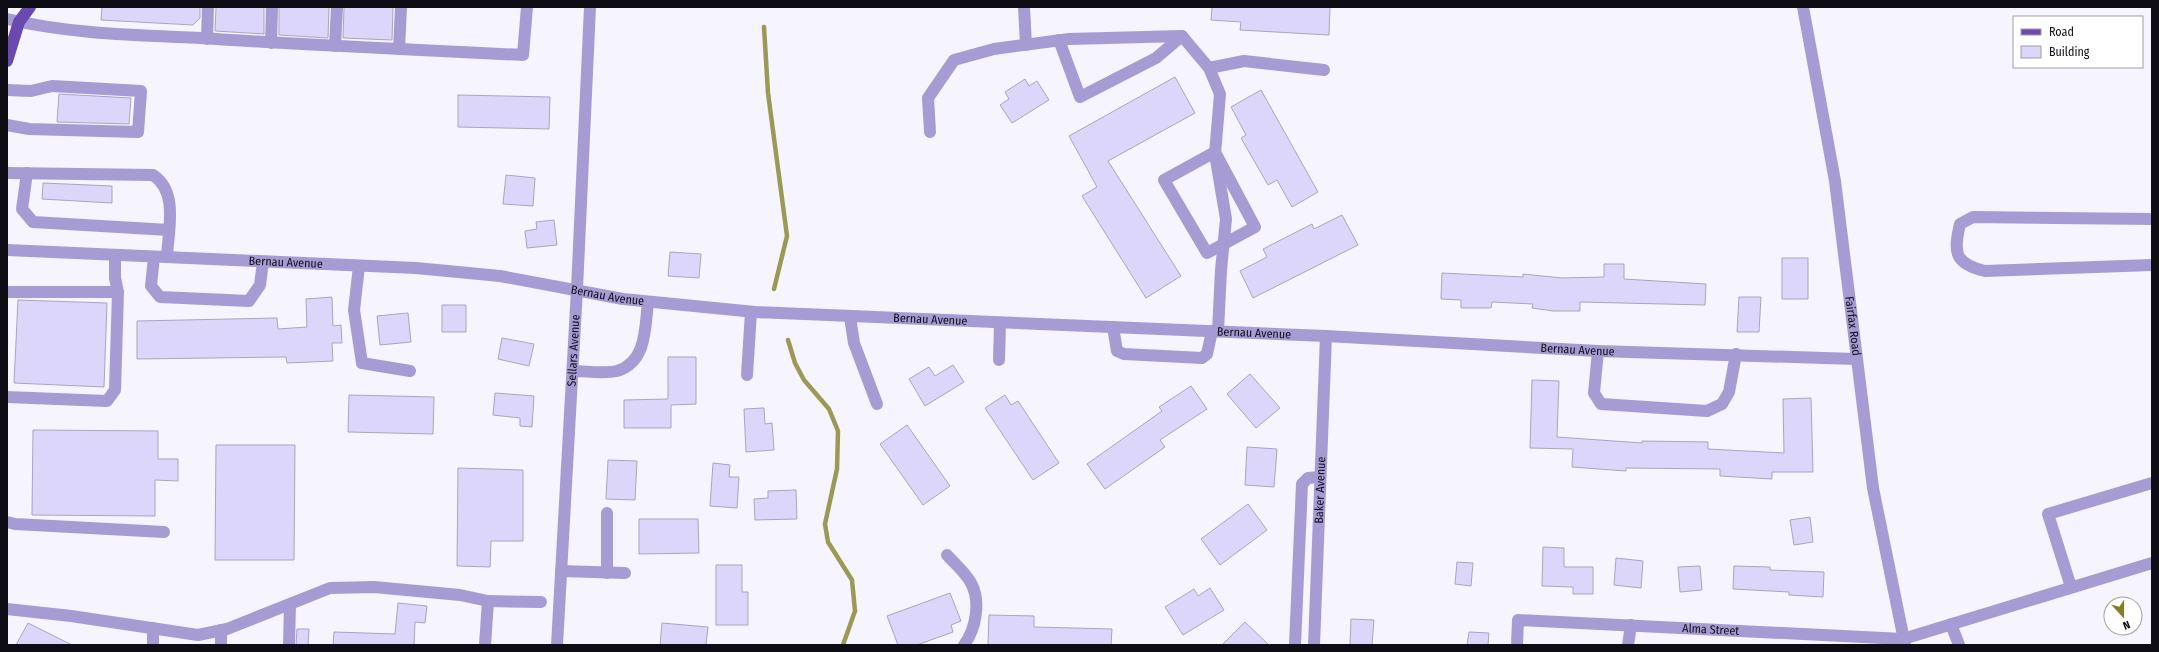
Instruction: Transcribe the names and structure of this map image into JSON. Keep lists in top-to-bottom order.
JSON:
{
  "streets": {
    "street": [
      "Bernau Avenue",
      "Fairfax Road",
      "Sellars Avenue",
      "Baker Avenue",
      "Alma Street"
    ]
  },
  "crossings": [
    ["Bernau Avenue", "Fairfax Road"],
    ["Bernau Avenue", "Sellars Avenue"],
    ["Bernau Avenue", "Baker Avenue"],
    ["Fairfax Road", "Alma Street"]
  ],
  "legend": ["Road", "Building"],
  "north": "bottom"
}
